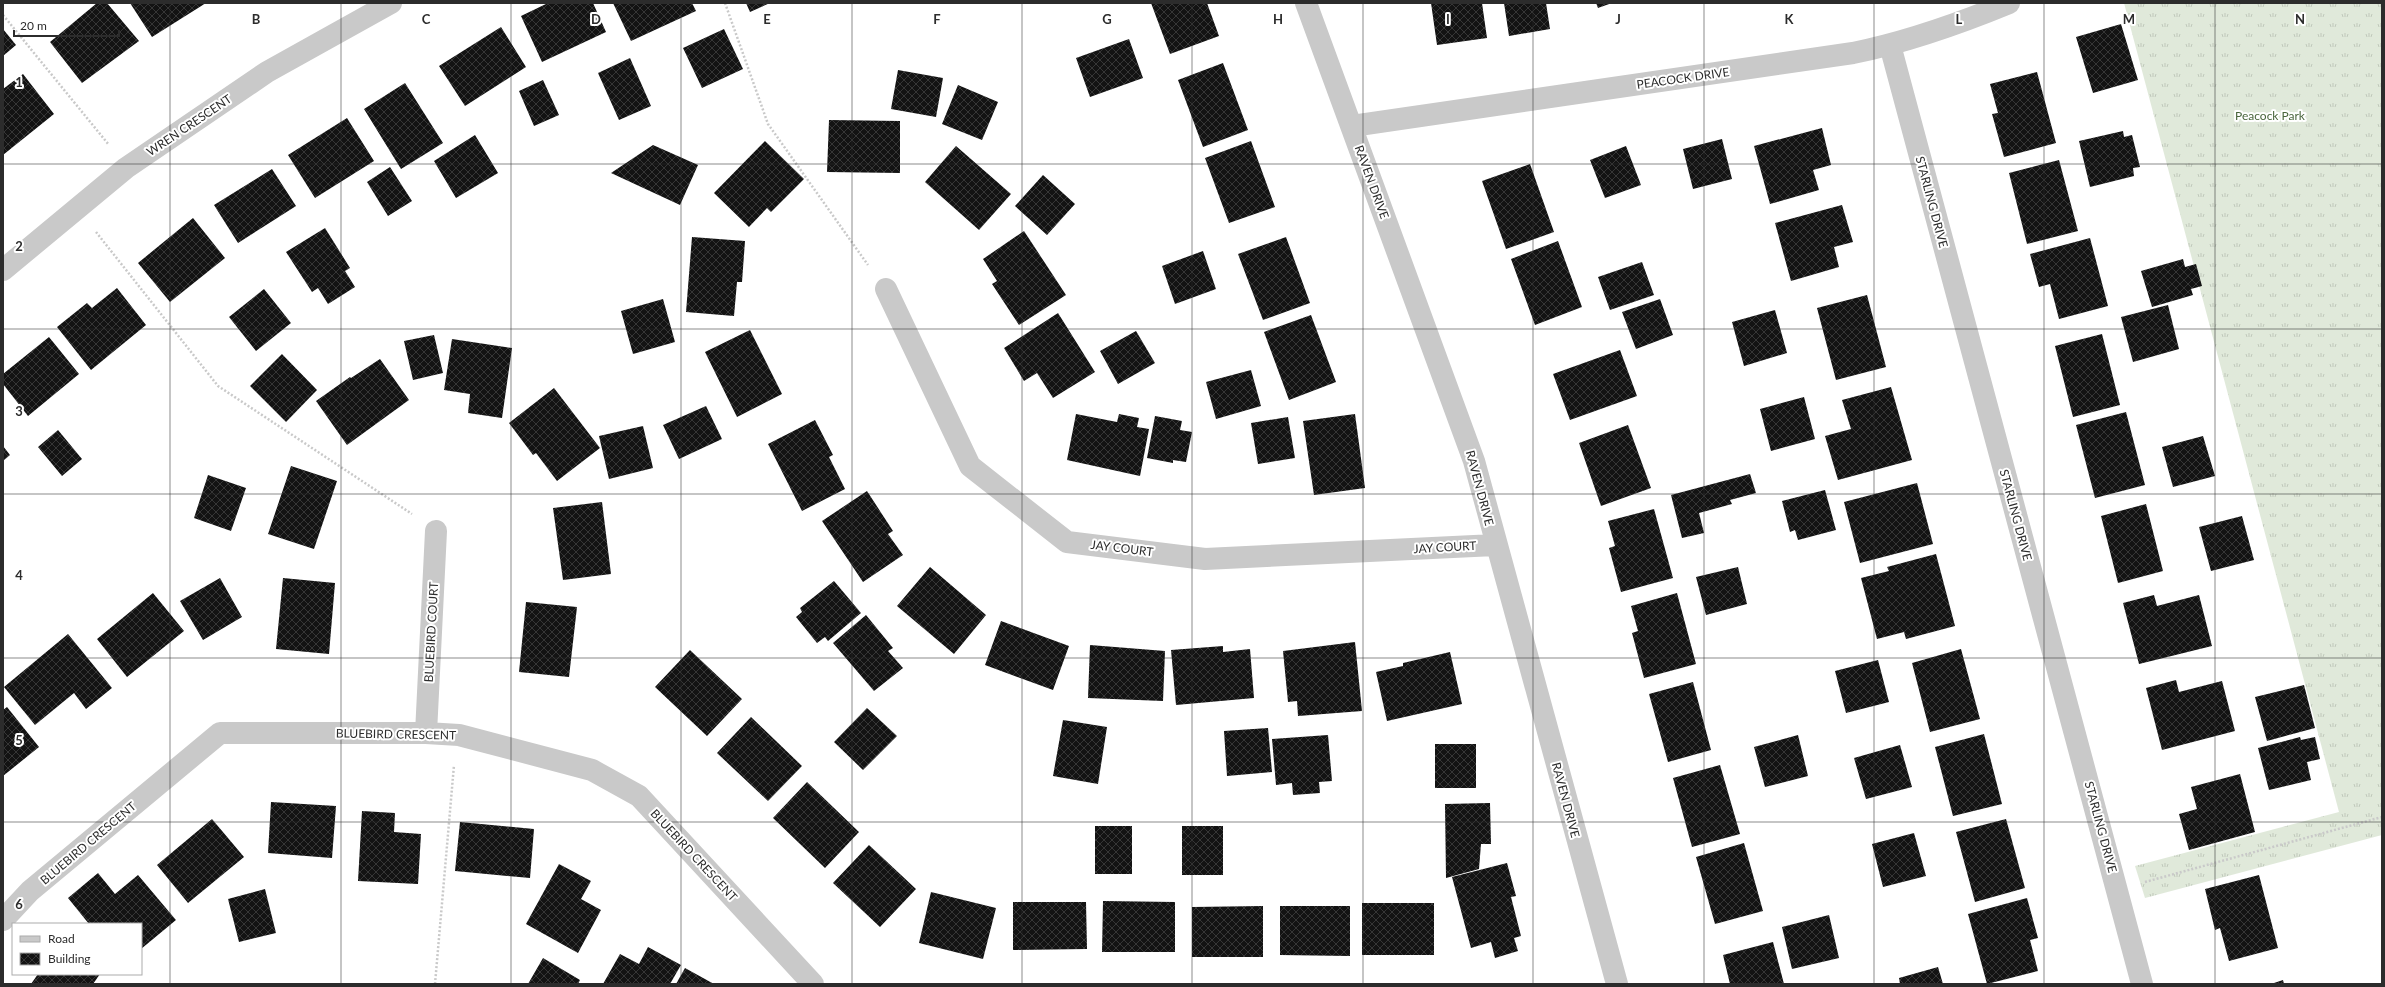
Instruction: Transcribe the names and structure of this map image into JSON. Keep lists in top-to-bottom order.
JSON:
{
  "streets": {
    "street": [
      "PEACOCK DRIVE",
      "WREN CRESCENT",
      "RAVEN DRIVE",
      "STARLING DRIVE",
      "JAY COURT",
      "BLUEBIRD COURT",
      "BLUEBIRD CRESCENT"
    ]
  },
  "crossings": [
    ["PEACOCK DRIVE", "RAVEN DRIVE"],
    ["PEACOCK DRIVE", "STARLING DRIVE"],
    ["RAVEN DRIVE", "JAY COURT"],
    ["BLUEBIRD COURT", "BLUEBIRD CRESCENT"]
  ],
  "parks": ["Peacock Park"],
  "legend": ["Road", "Building"],
  "scale_bar": "20 m",
  "grid": {
    "columns": [
      "B",
      "C",
      "D",
      "E",
      "F",
      "G",
      "H",
      "I",
      "J",
      "K",
      "L",
      "M",
      "N"
    ],
    "rows": [
      "1",
      "2",
      "3",
      "4",
      "5",
      "6"
    ]
  }
}
